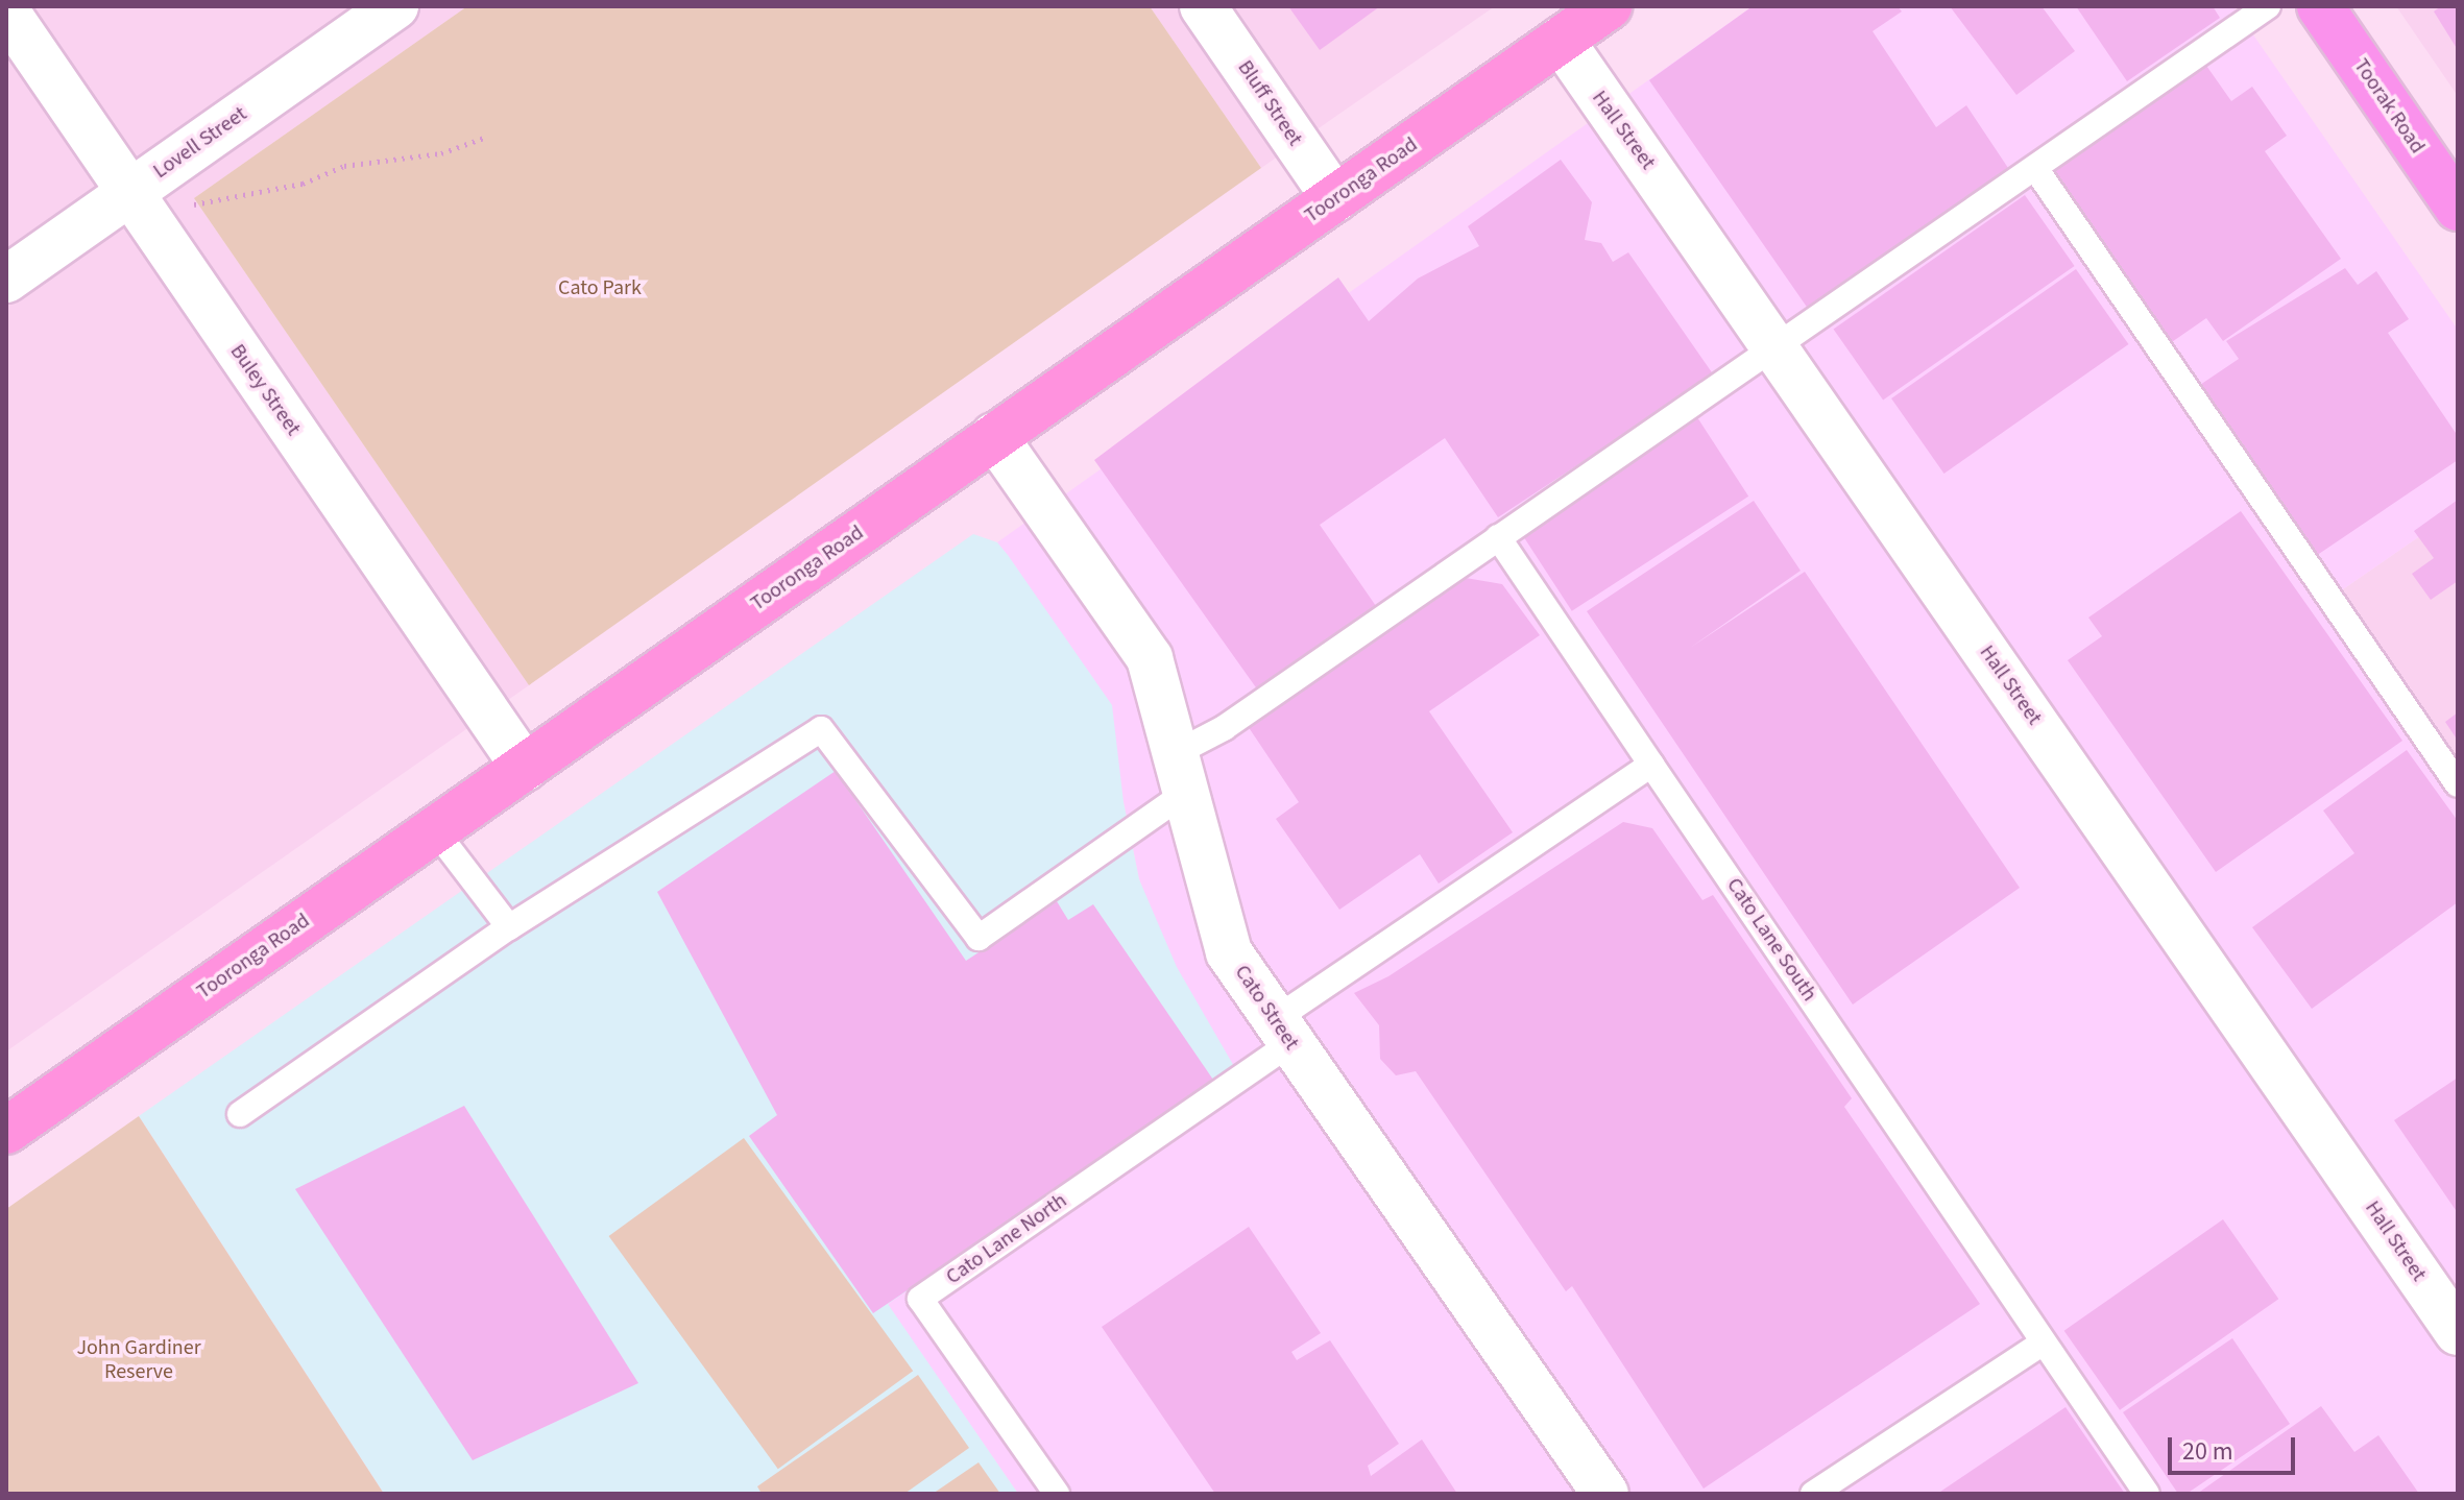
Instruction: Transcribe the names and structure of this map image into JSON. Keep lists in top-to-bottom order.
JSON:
{
  "streets": {
    "highway": ["Toorak Road"],
    "main road": ["Tooronga Road"],
    "street": [
      "Bluff Street",
      "Hall Street",
      "Lovell Street",
      "Buley Street",
      "Cato Street"
    ],
    "lane": ["Cato Lane South", "Cato Lane North"]
  },
  "crossings": [
    ["Bluff Street", "Tooronga Road"],
    ["Hall Street", "Tooronga Road"],
    ["Lovell Street", "Buley Street"],
    ["Tooronga Road", "Buley Street"],
    ["Tooronga Road", "Cato Street"],
    ["Cato Street", "Cato Lane North"]
  ],
  "parks": ["Cato Park", "John Gardiner Reserve"],
  "scale_bar": "20 m"
}
